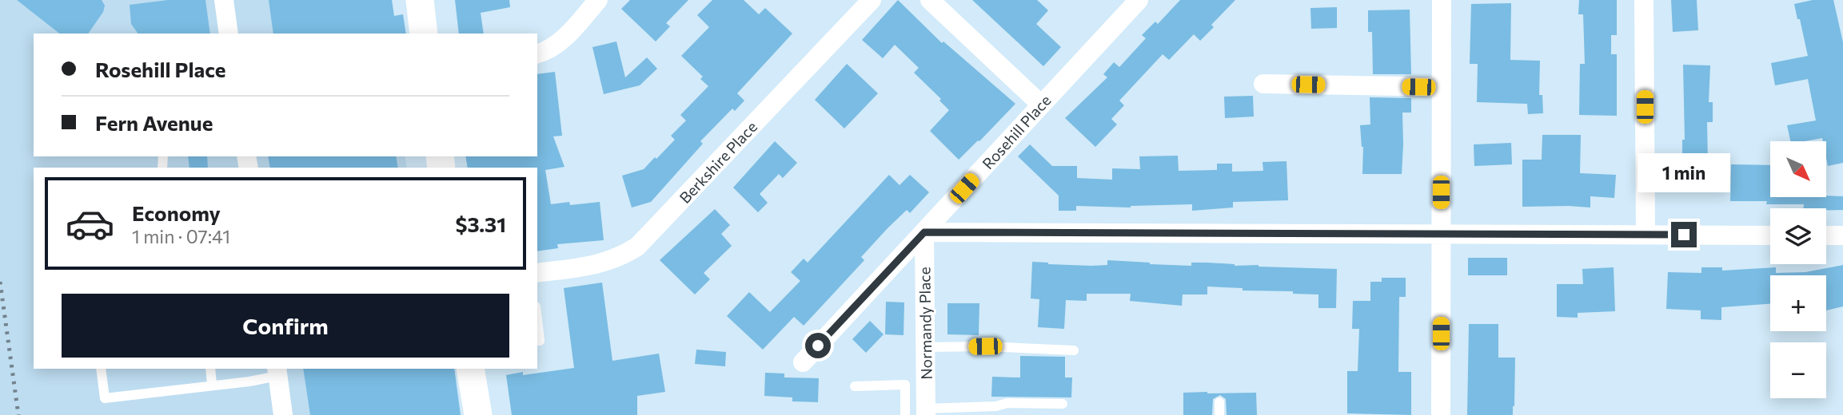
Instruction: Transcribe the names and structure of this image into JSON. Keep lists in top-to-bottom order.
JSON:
{
  "streets": {
    "street": ["Rosehill Place", "Berkshire Place", "Normandy Place"]
  },
  "crossings": [
    ["Rosehill Place", "Normandy Place"]
  ],
  "north": "bottom right",
  "page": {
    "banner": ["Rosehill Place", "Fern Avenue"],
    "map_buttons": ["+", "−"],
    "bubble": "1 min",
    "list": [
      {
        "name": "Economy",
        "note": "1 min · 07:41",
        "value": "$3.31"
      }
    ],
    "buttons": "Confirm"
  }
}
